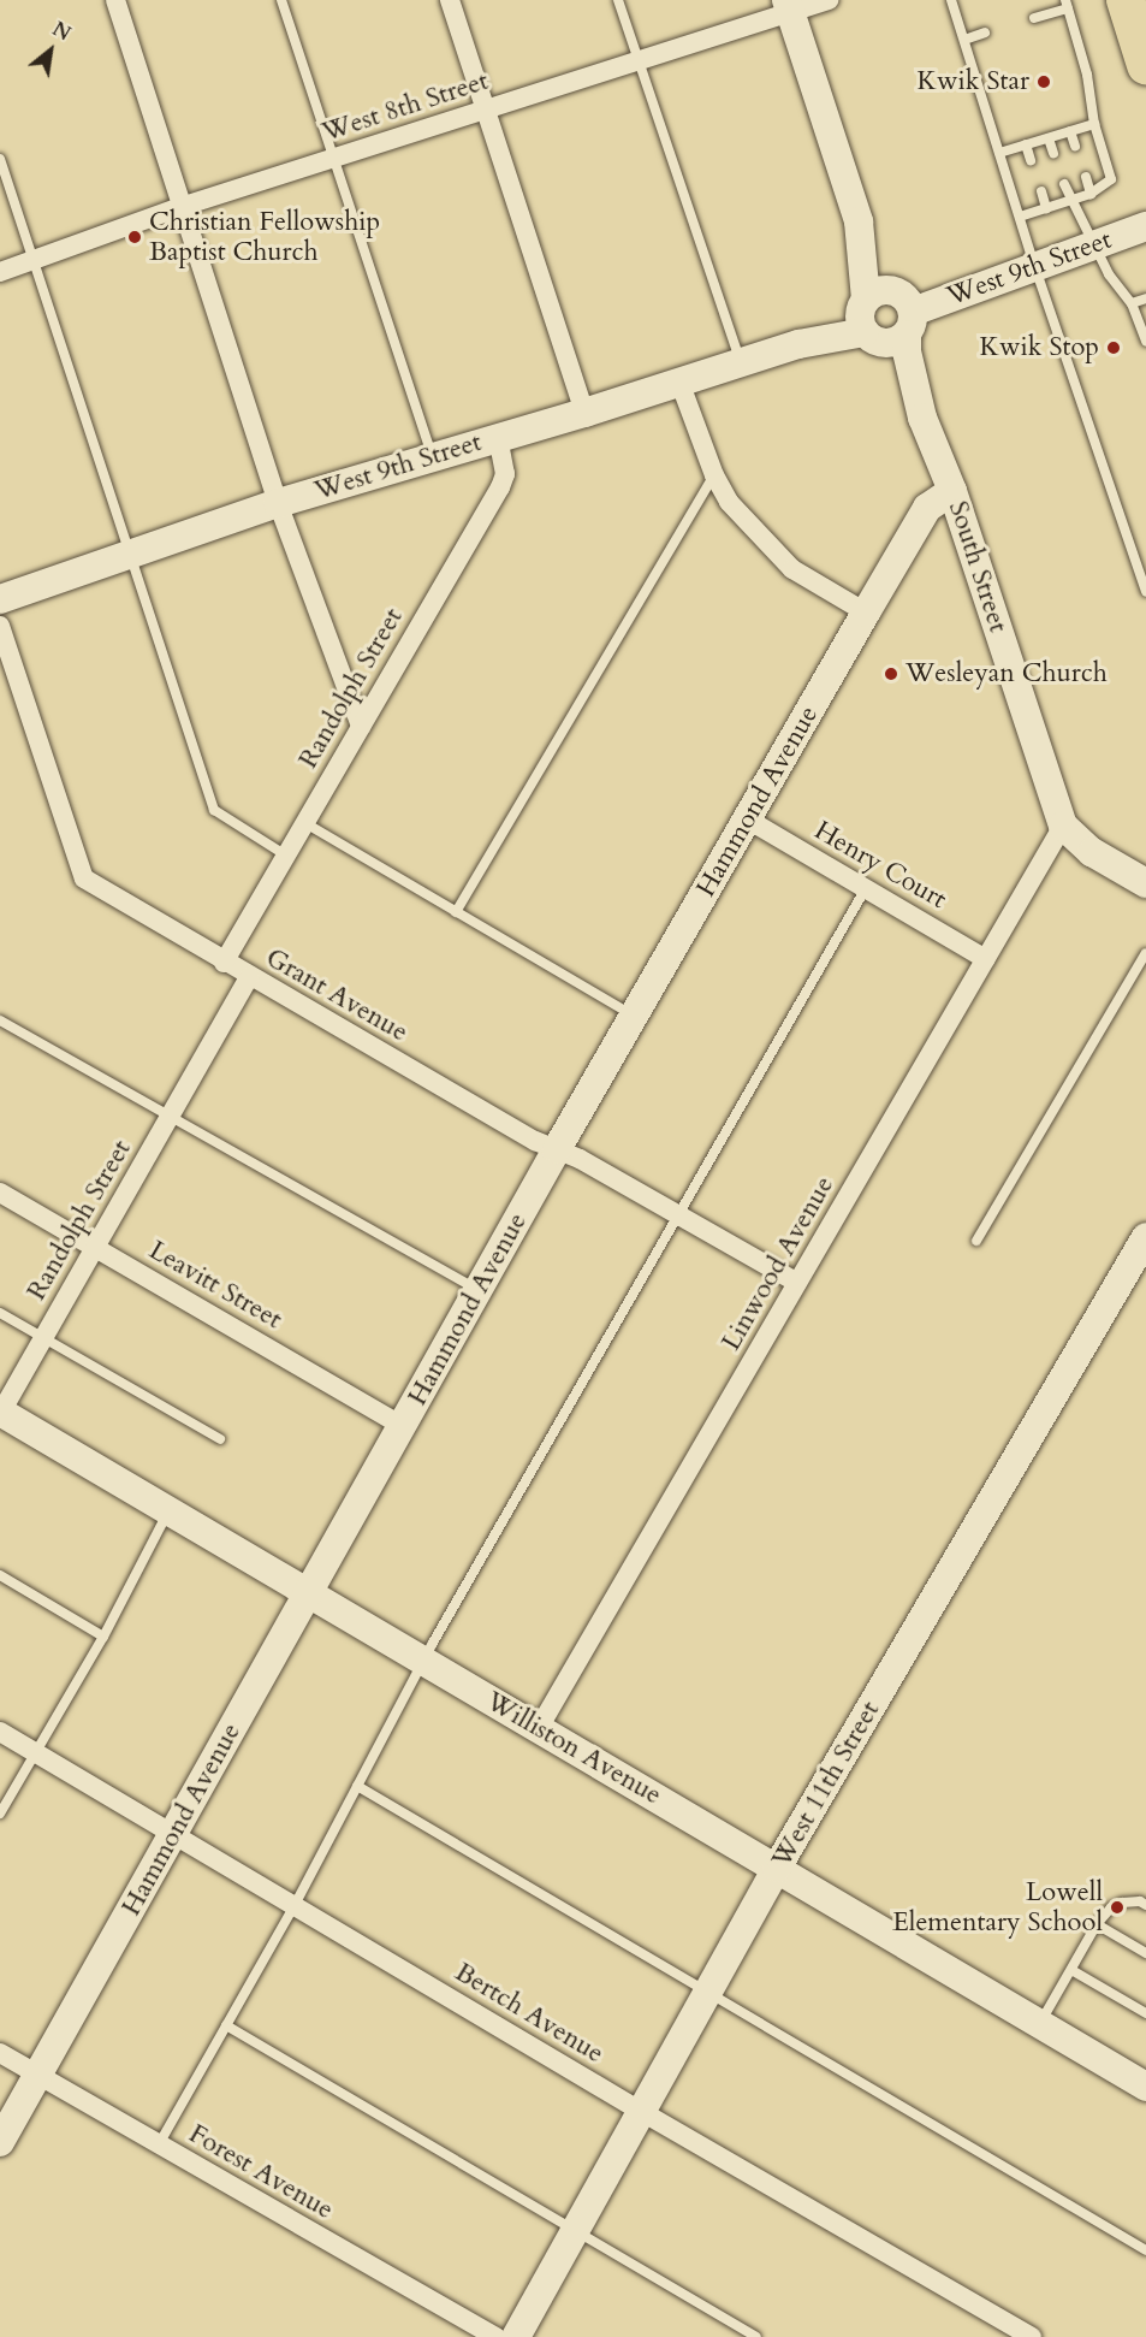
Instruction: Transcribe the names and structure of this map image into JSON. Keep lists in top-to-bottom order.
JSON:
{
  "streets": {
    "street": [
      "West 8th Street",
      "West 9th Street",
      "South Street",
      "Randolph Street",
      "Hammond Avenue",
      "Henry Court",
      "Grant Avenue",
      "Linwood Avenue",
      "Leavitt Street",
      "Williston Avenue",
      "West 11th Street",
      "Bertch Avenue",
      "Forest Avenue"
    ]
  },
  "crossings": [
    ["West 8th Street", "South Street"],
    ["West 9th Street", "South Street"],
    ["West 9th Street", "Randolph Street"],
    ["South Street", "Hammond Avenue"],
    ["South Street", "Linwood Avenue"],
    ["Randolph Street", "Grant Avenue"],
    ["Randolph Street", "Leavitt Street"],
    ["Randolph Street", "Williston Avenue"],
    ["Hammond Avenue", "Henry Court"],
    ["Hammond Avenue", "Grant Avenue"],
    ["Hammond Avenue", "Leavitt Street"],
    ["Hammond Avenue", "Williston Avenue"],
    ["Hammond Avenue", "Bertch Avenue"],
    ["Hammond Avenue", "Forest Avenue"],
    ["Henry Court", "Linwood Avenue"],
    ["Grant Avenue", "Linwood Avenue"],
    ["Linwood Avenue", "Williston Avenue"],
    ["Williston Avenue", "West 11th Street"],
    ["West 11th Street", "Bertch Avenue"]
  ],
  "places": [
    "Kwik Star",
    "Christian Fellowship Baptist Church",
    "Kwik Stop",
    "Wesleyan Church",
    "Lowell Elementary School"
  ],
  "north": "top right"
}
